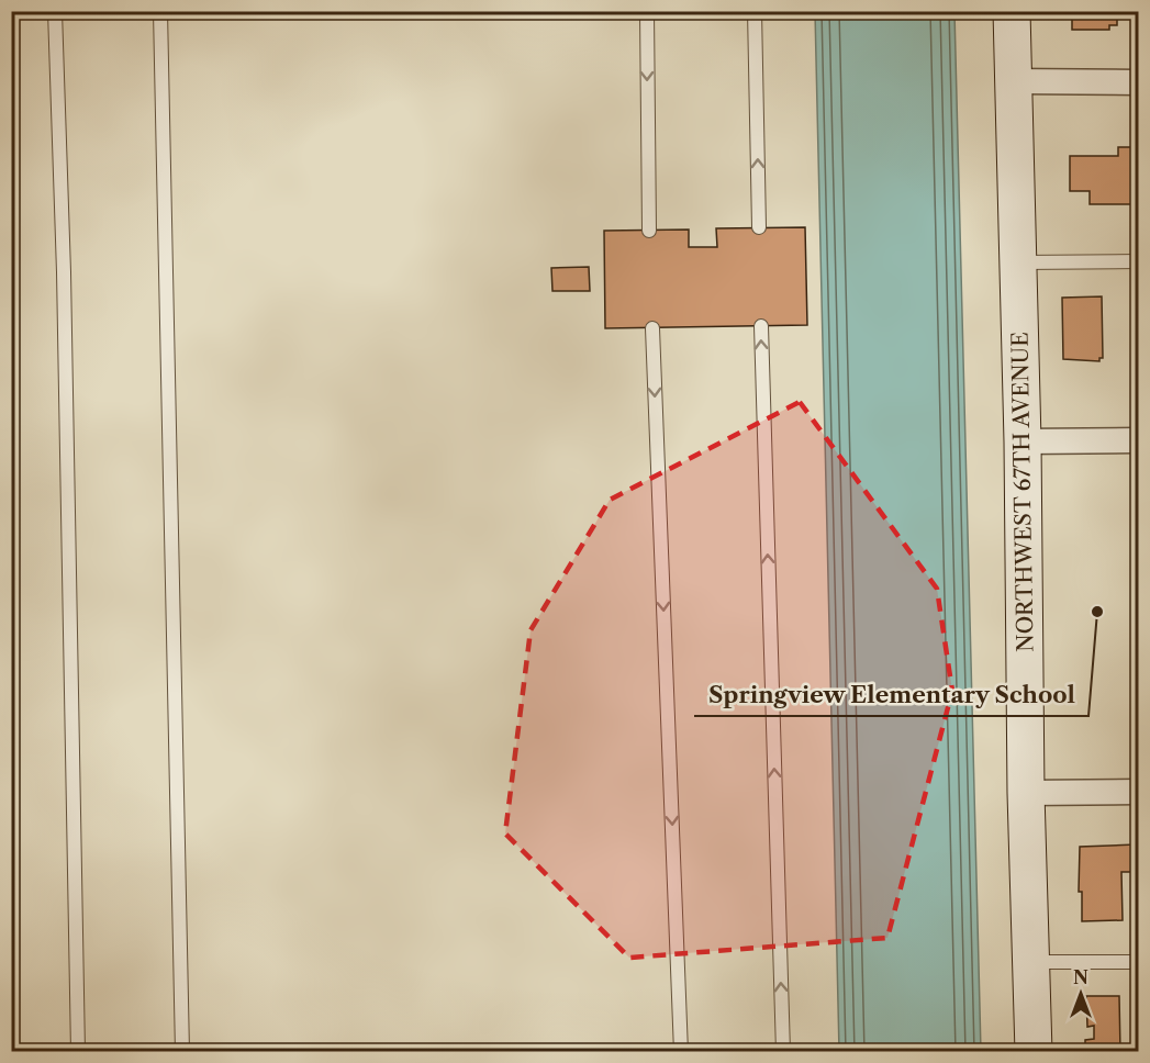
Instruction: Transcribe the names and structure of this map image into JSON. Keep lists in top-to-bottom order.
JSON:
{
  "streets": {
    "street": ["NORTHWEST 67TH AVENUE"]
  },
  "places": ["Springview Elementary School"],
  "north": "top"
}
